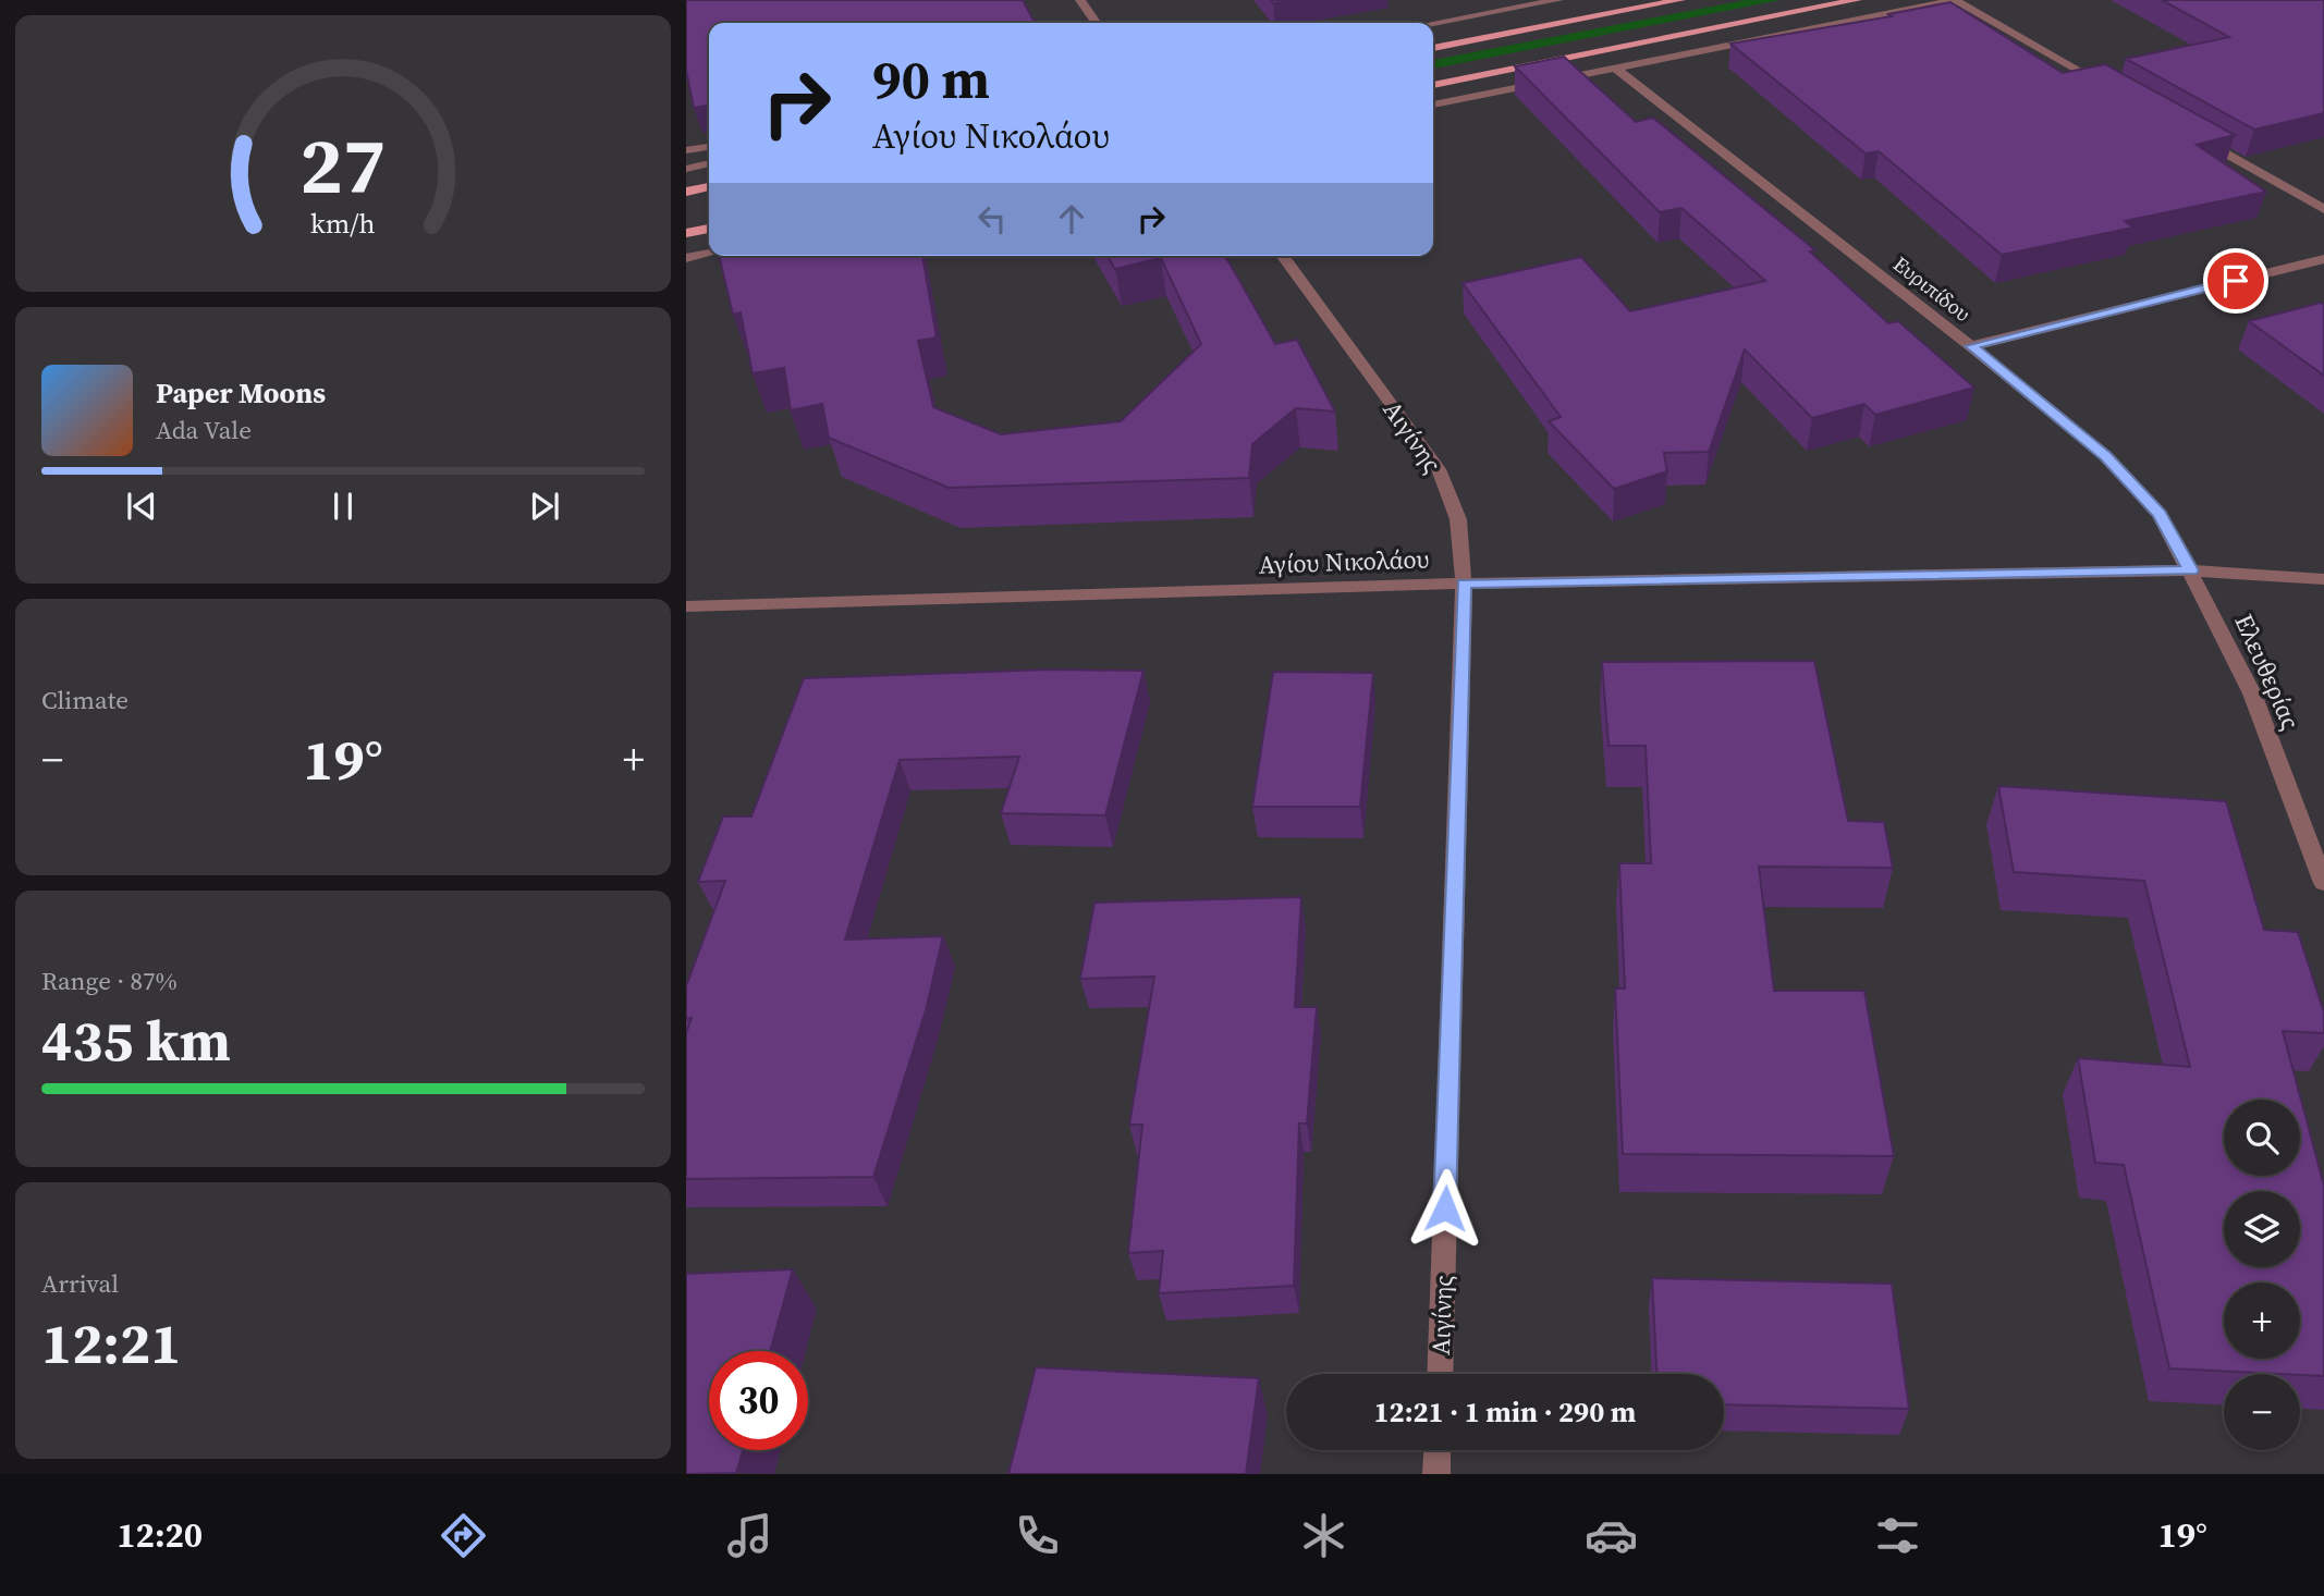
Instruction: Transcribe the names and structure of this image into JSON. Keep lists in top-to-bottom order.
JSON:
{
  "streets": {
    "street": [
      "Ευριπίδου",
      "Αιγίνης",
      "Αγίου Νικολάου",
      "Ελευθερίας"
    ]
  },
  "crossings": [
    ["Ευριπίδου", "Αγίου Νικολάου"],
    ["Ευριπίδου", "Ελευθερίας"],
    ["Αιγίνης", "Αγίου Νικολάου"],
    ["Αγίου Νικολάου", "Ελευθερίας"]
  ],
  "page": {
    "turn": ["90 m", "Αγίου Νικολάου"],
    "song": ["Paper Moons", "Ada Vale"],
    "tile": [
      "Climate",
      ["Range · 87%", "435 km"],
      ["Arrival", "12:21"]
    ],
    "heat": ["−", "19°", "+"],
    "map_buttons": ["+", "−"],
    "limit": "30",
    "trip": "12:21 · 1 min · 290 m",
    "tabs": ["12:20", "19°"],
    "gauge": ["27", "km/h"]
  }
}
